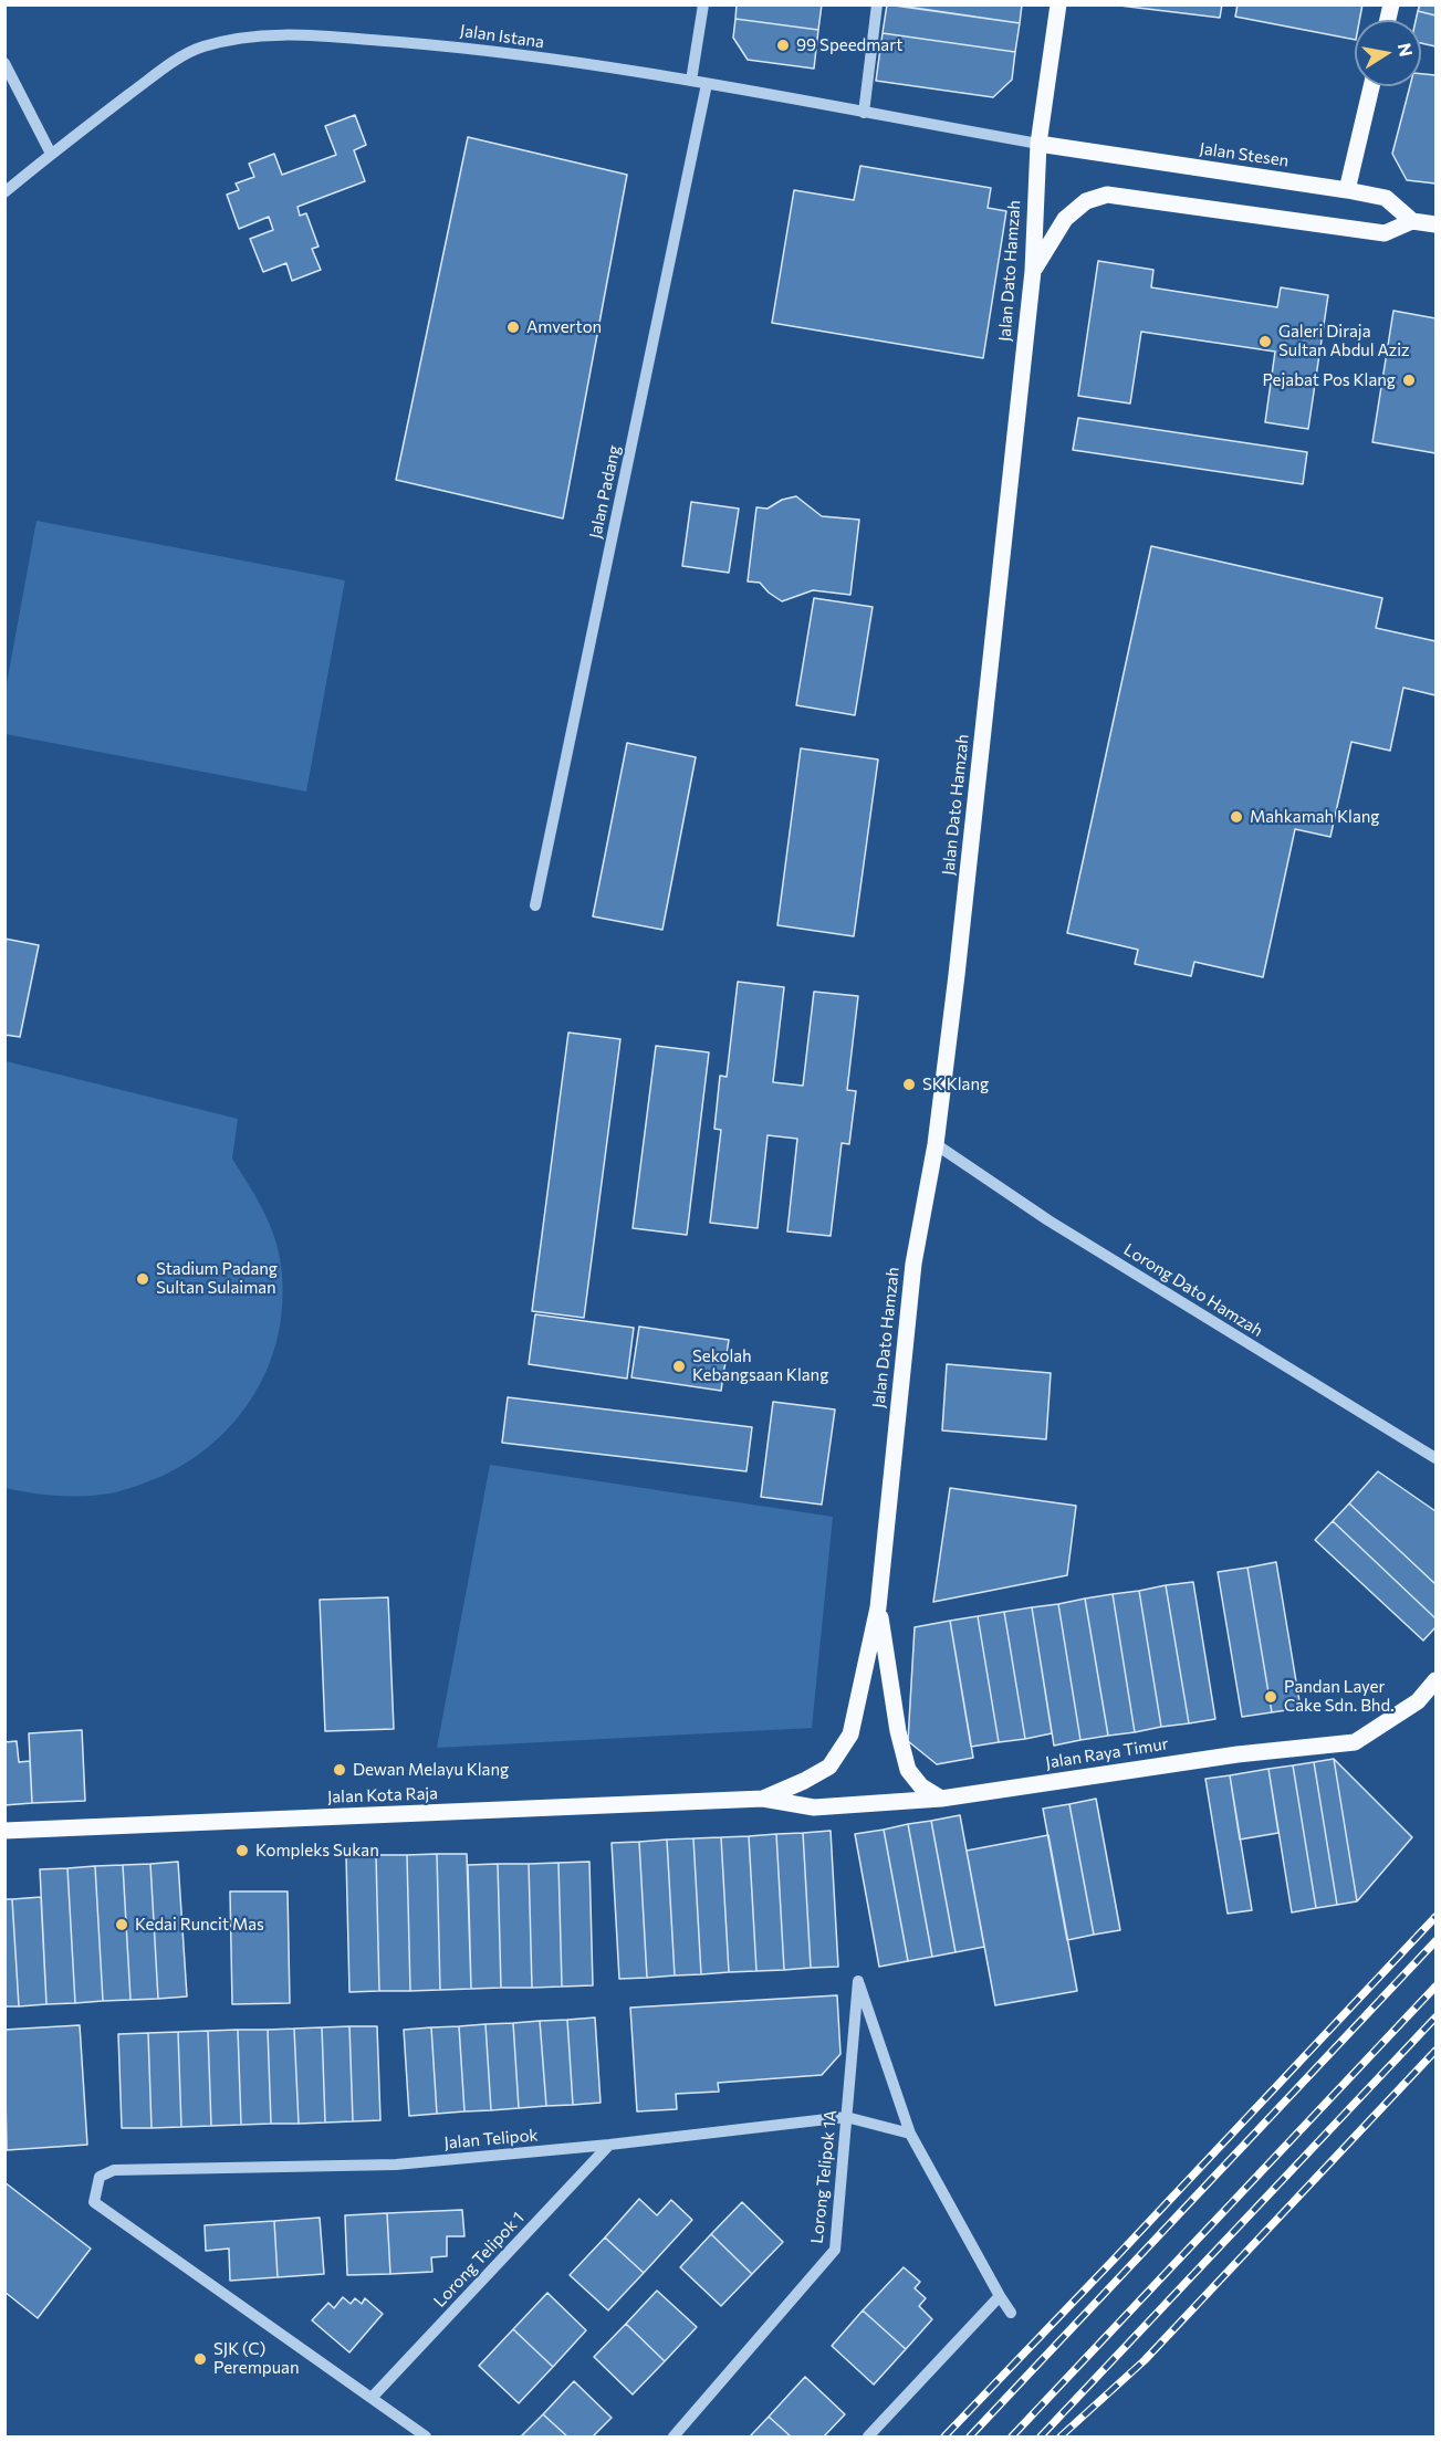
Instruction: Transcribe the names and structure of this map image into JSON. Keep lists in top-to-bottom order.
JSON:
{
  "streets": {
    "main road": [
      "Jalan Stesen",
      "Jalan Dato Hamzah",
      "Jalan Raya Timur",
      "Jalan Kota Raja"
    ],
    "street": [
      "Jalan Istana",
      "Jalan Padang",
      "Lorong Dato Hamzah",
      "Jalan Telipok",
      "Lorong Telipok 1A",
      "Lorong Telipok 1"
    ]
  },
  "crossings": [
    ["Jalan Istana", "Jalan Stesen"],
    ["Jalan Istana", "Jalan Dato Hamzah"],
    ["Jalan Istana", "Jalan Padang"],
    ["Jalan Stesen", "Jalan Dato Hamzah"],
    ["Jalan Dato Hamzah", "Lorong Dato Hamzah"],
    ["Jalan Raya Timur", "Jalan Kota Raja"],
    ["Jalan Telipok", "Lorong Telipok 1A"],
    ["Jalan Telipok", "Lorong Telipok 1"]
  ],
  "places": [
    "99 Speedmart",
    "Amverton",
    "Galeri Diraja Sultan Abdul Aziz",
    "Pejabat Pos Klang",
    "Mahkamah Klang",
    "SK Klang",
    "Stadium Padang Sultan Sulaiman",
    "Sekolah Kebangsaan Klang",
    "Pandan Layer Cake Sdn. Bhd.",
    "Dewan Melayu Klang",
    "Kompleks Sukan",
    "Kedai Runcit Mas",
    "SJK (C) Perempuan"
  ],
  "north": "right"
}
